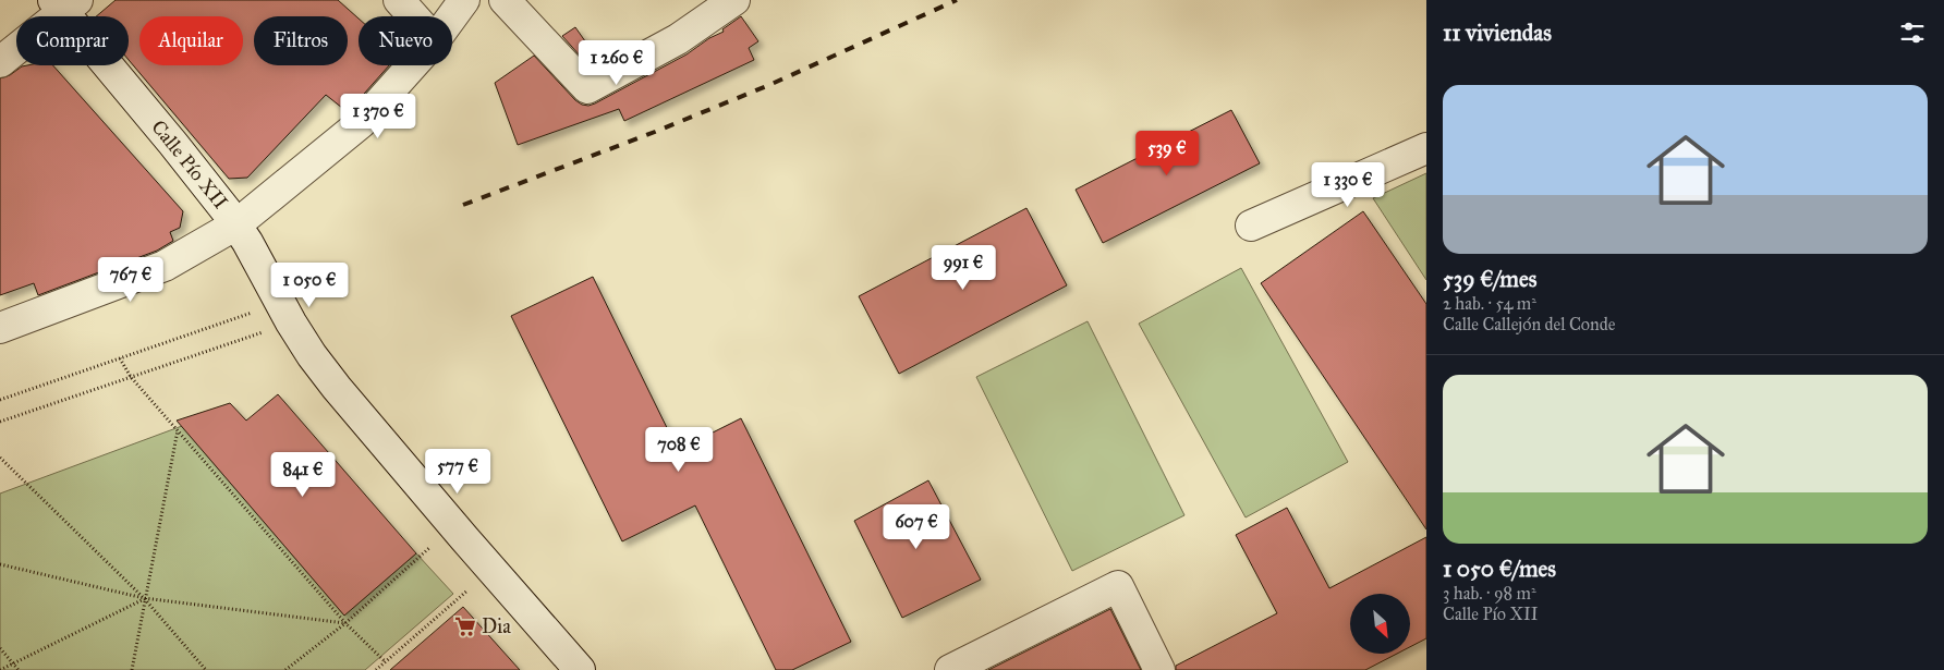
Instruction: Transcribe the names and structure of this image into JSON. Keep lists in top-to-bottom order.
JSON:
{
  "streets": {
    "street": ["Calle Pío XII"]
  },
  "places": {
    "supermarket": ["Dia"]
  },
  "north": "bottom right",
  "page": {
    "heading": "11 viviendas",
    "chip": [
      "Comprar",
      "Alquilar",
      "Filtros",
      "Nuevo"
    ],
    "price": [
      "1 260 €",
      "1 370 €",
      "539 €",
      "1 330 €",
      "991 €",
      "767 €",
      "1 050 €",
      "708 €",
      "577 €",
      "841 €",
      "607 €"
    ],
    "list": [
      {
        "name": "539 €/mes",
        "note": "2 hab. · 54 m² · Calle Callejón del Conde"
      },
      {
        "name": "1 050 €/mes",
        "note": "3 hab. · 98 m² · Calle Pío XII"
      }
    ]
  }
}
